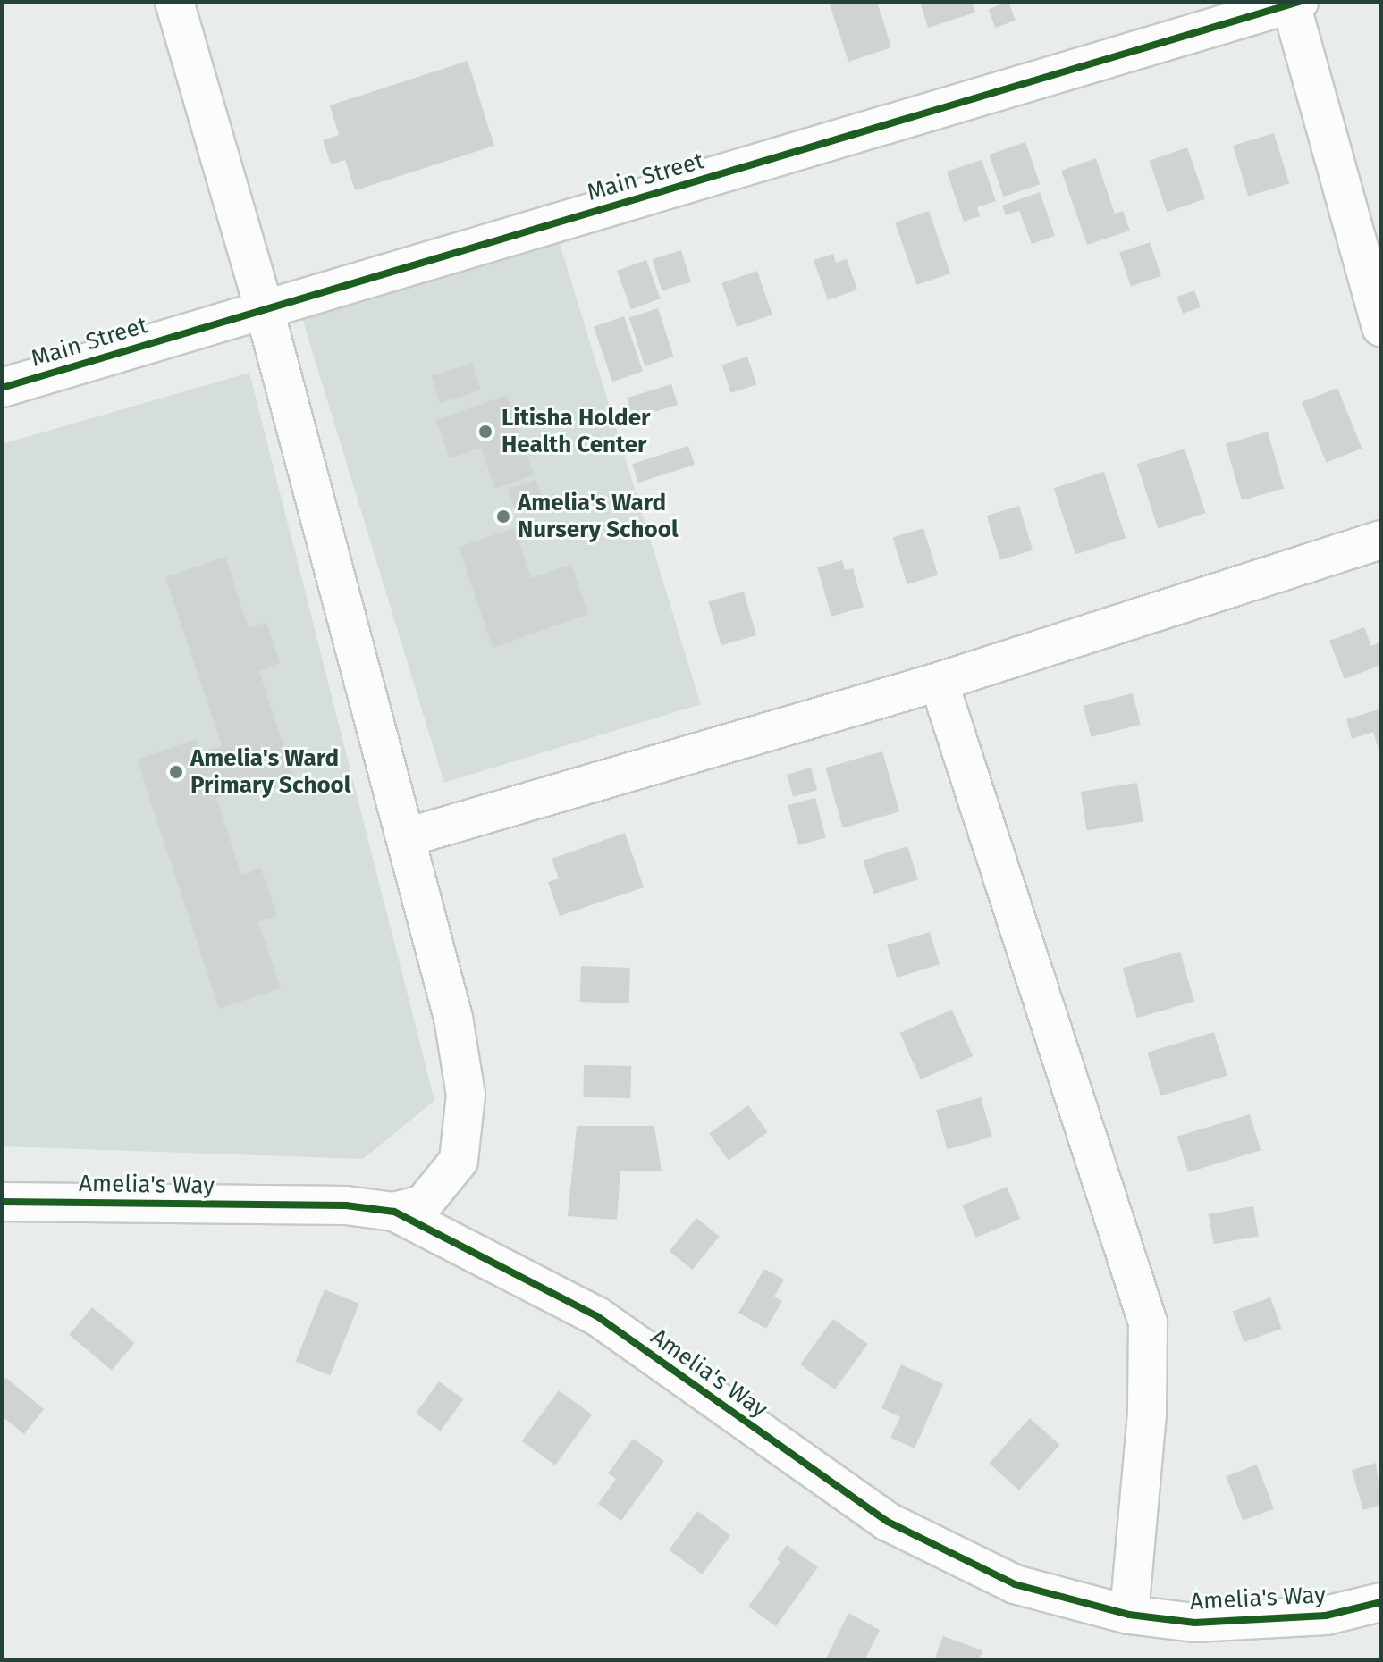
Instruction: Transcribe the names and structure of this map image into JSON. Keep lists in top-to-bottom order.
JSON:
{
  "streets": {
    "street": ["Main Street", "Amelia's Way"]
  },
  "places": ["Litisha Holder Health Center", "Amelia's Ward Nursery School", "Amelia's Ward Primary School"]
}
